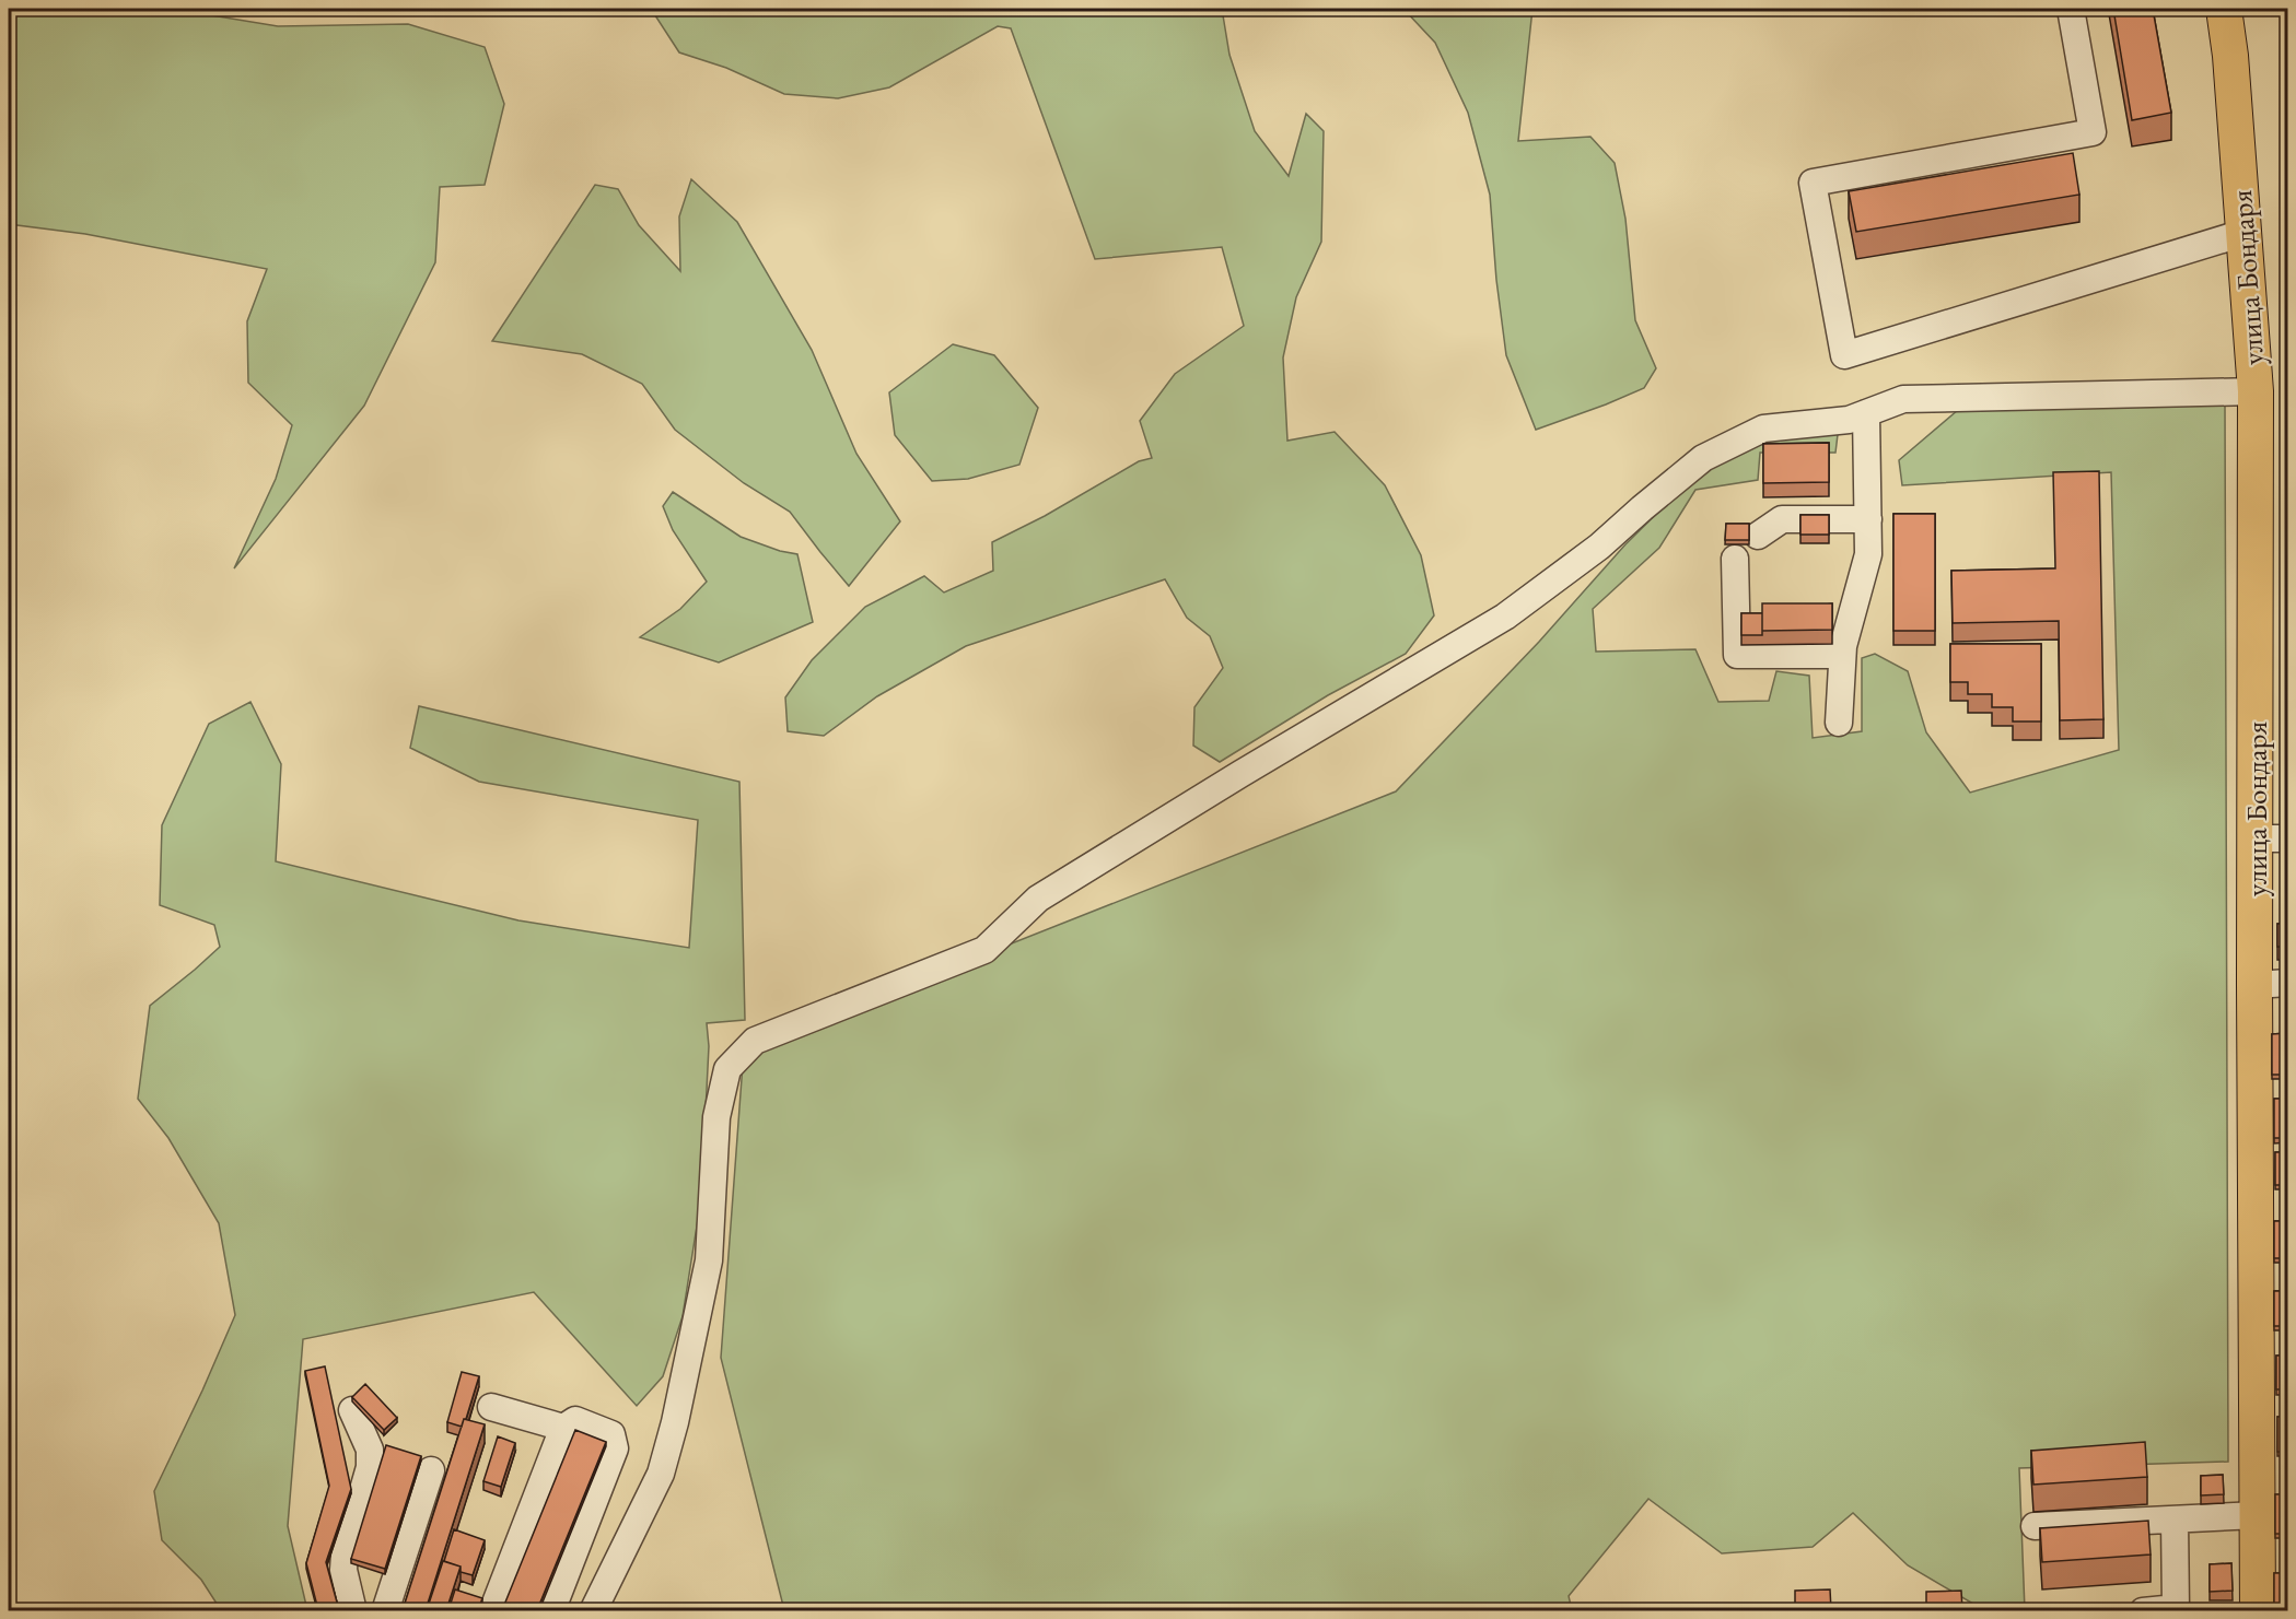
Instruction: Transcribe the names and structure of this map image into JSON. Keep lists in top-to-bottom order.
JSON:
{
  "streets": {
    "main road": ["улица Бондаря"]
  }
}
